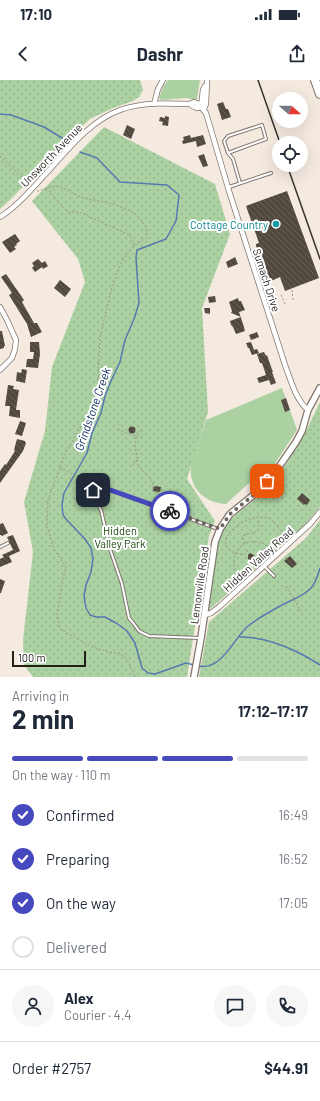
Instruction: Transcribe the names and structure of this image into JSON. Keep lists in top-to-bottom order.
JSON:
{
  "streets": {
    "street": [
      "Unsworth Avenue",
      "Sumach Drive",
      "Hidden Valley Road",
      "Lemonville Road"
    ]
  },
  "crossings": [
    ["Unsworth Avenue", "Sumach Drive"],
    ["Sumach Drive", "Lemonville Road"],
    ["Hidden Valley Road", "Lemonville Road"]
  ],
  "water": ["Grindstone Creek"],
  "parks": ["Hidden Valley Park"],
  "places": ["Cottage Country"],
  "scale_bar": "100 m",
  "north": "right",
  "page": {
    "status": "17:10",
    "header": "Dashr",
    "scale": "100 m",
    "heading": ["2 min", "Arriving in", "17:12–17:17"],
    "panel": [
      "Alex",
      "Courier · 4.4",
      "Order #2757",
      "$44.91"
    ],
    "bar": "On the way · 110 m",
    "list": [
      ["Confirmed", "16:49"],
      ["Preparing", "16:52"],
      ["On the way", "17:05"],
      "Delivered"
    ]
  }
}
